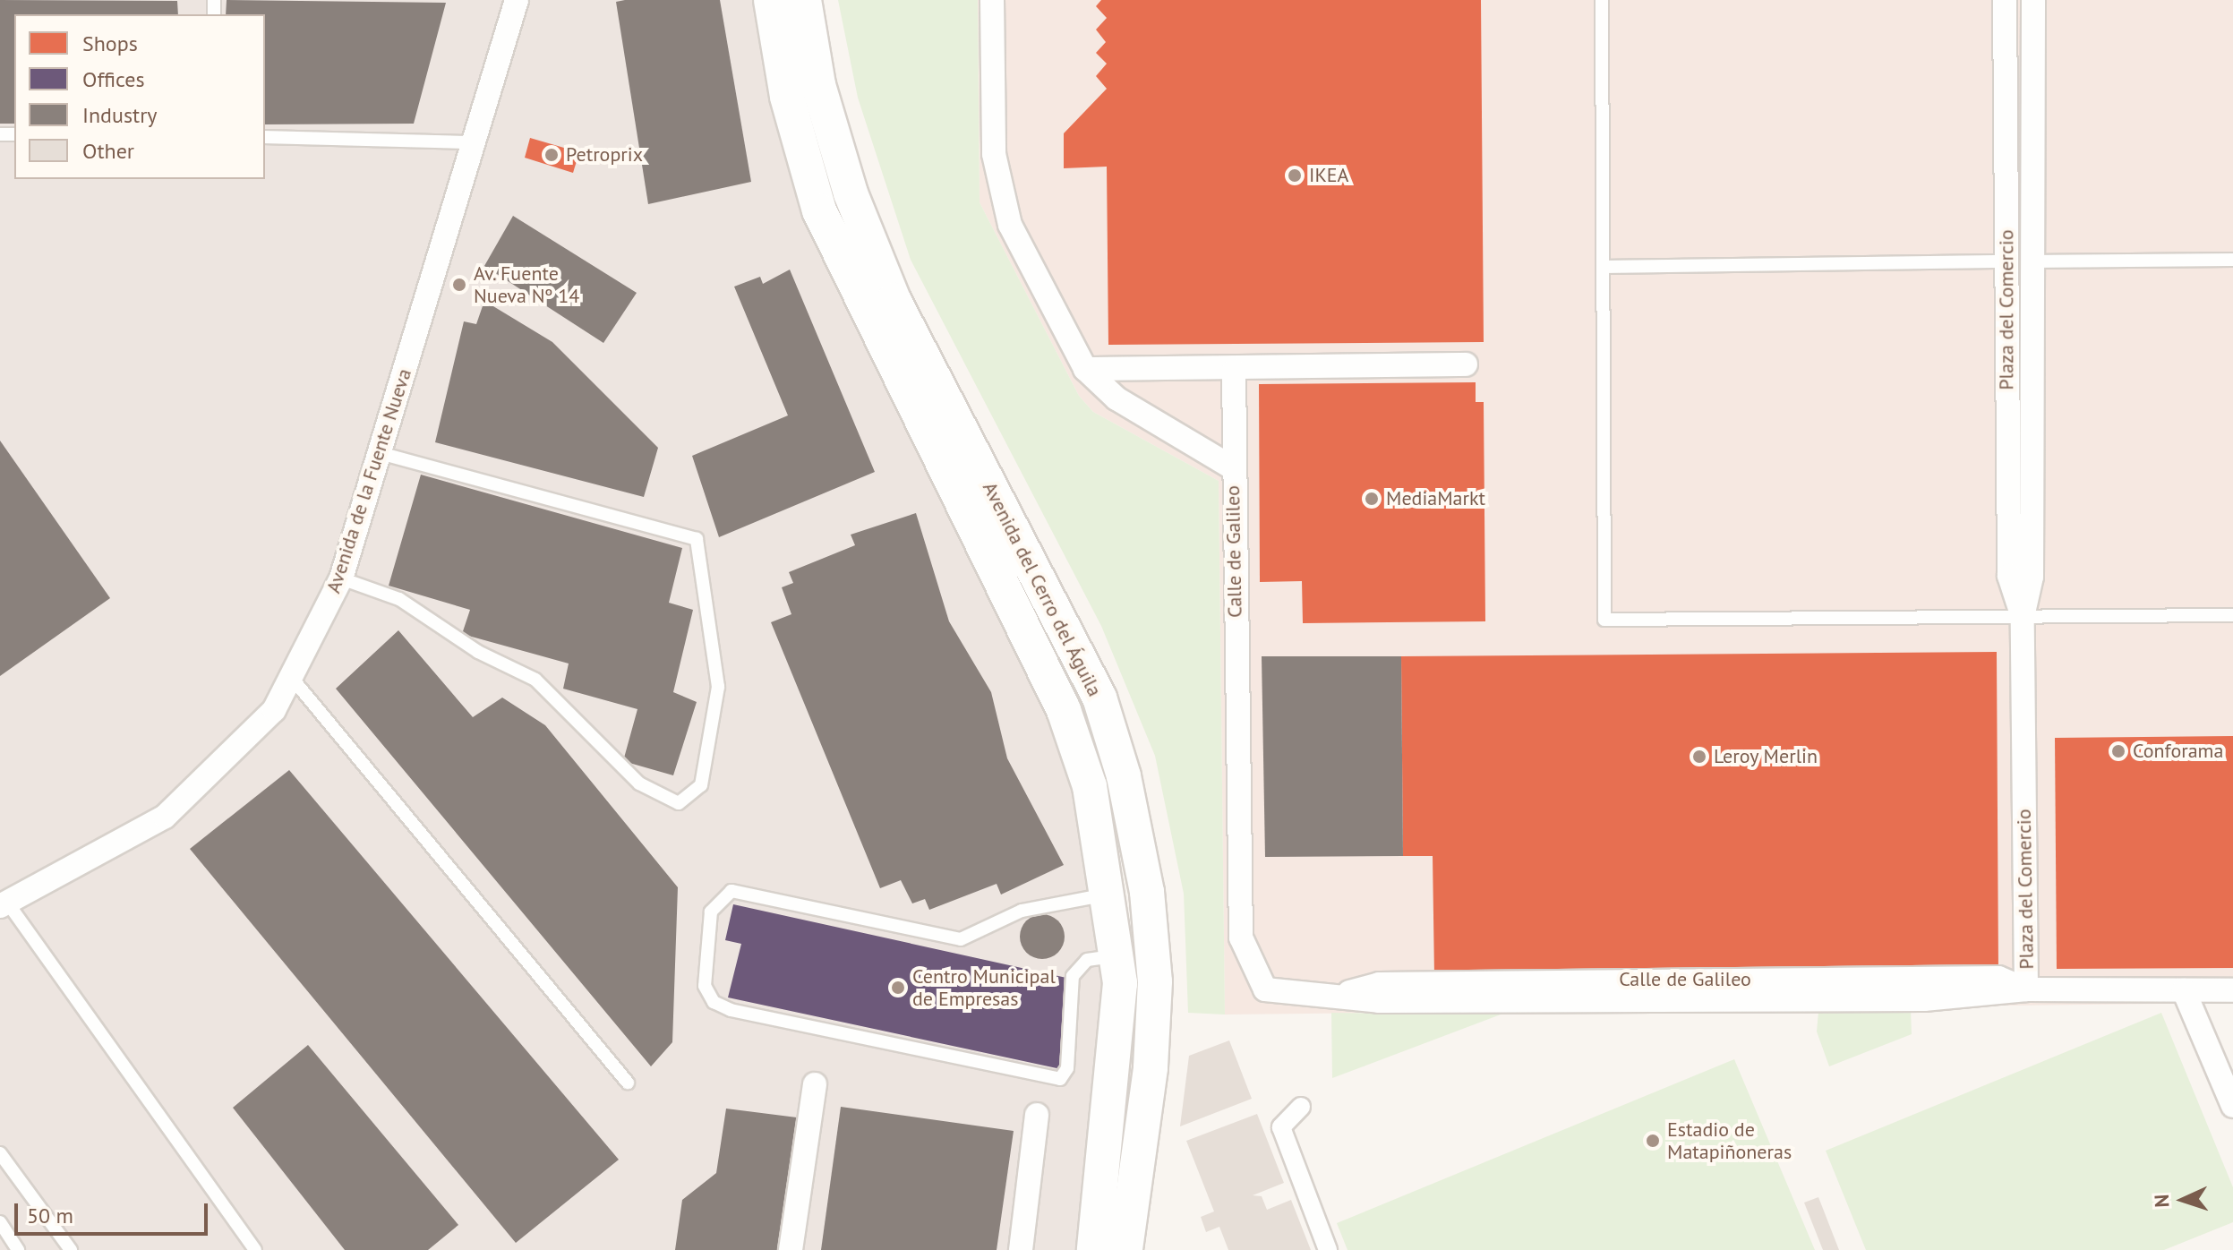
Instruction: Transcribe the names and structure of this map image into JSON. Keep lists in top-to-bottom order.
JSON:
{
  "streets": {
    "main road": ["Avenida del Cerro del Águila"],
    "street": ["Plaza del Comercio", "Avenida de la Fuente Nueva", "Calle de Galileo"]
  },
  "crossings": [
    ["Plaza del Comercio", "Calle de Galileo"]
  ],
  "places": [
    "Petroprix",
    "IKEA",
    "Av. Fuente Nueva Nº 14",
    "MediaMarkt",
    "Conforama",
    "Leroy Merlin",
    "Centro Municipal de Empresas",
    "Estadio de Matapiñoneras"
  ],
  "legend": [
    "Shops",
    "Offices",
    "Industry",
    "Other"
  ],
  "scale_bar": "50 m",
  "north": "left"
}
